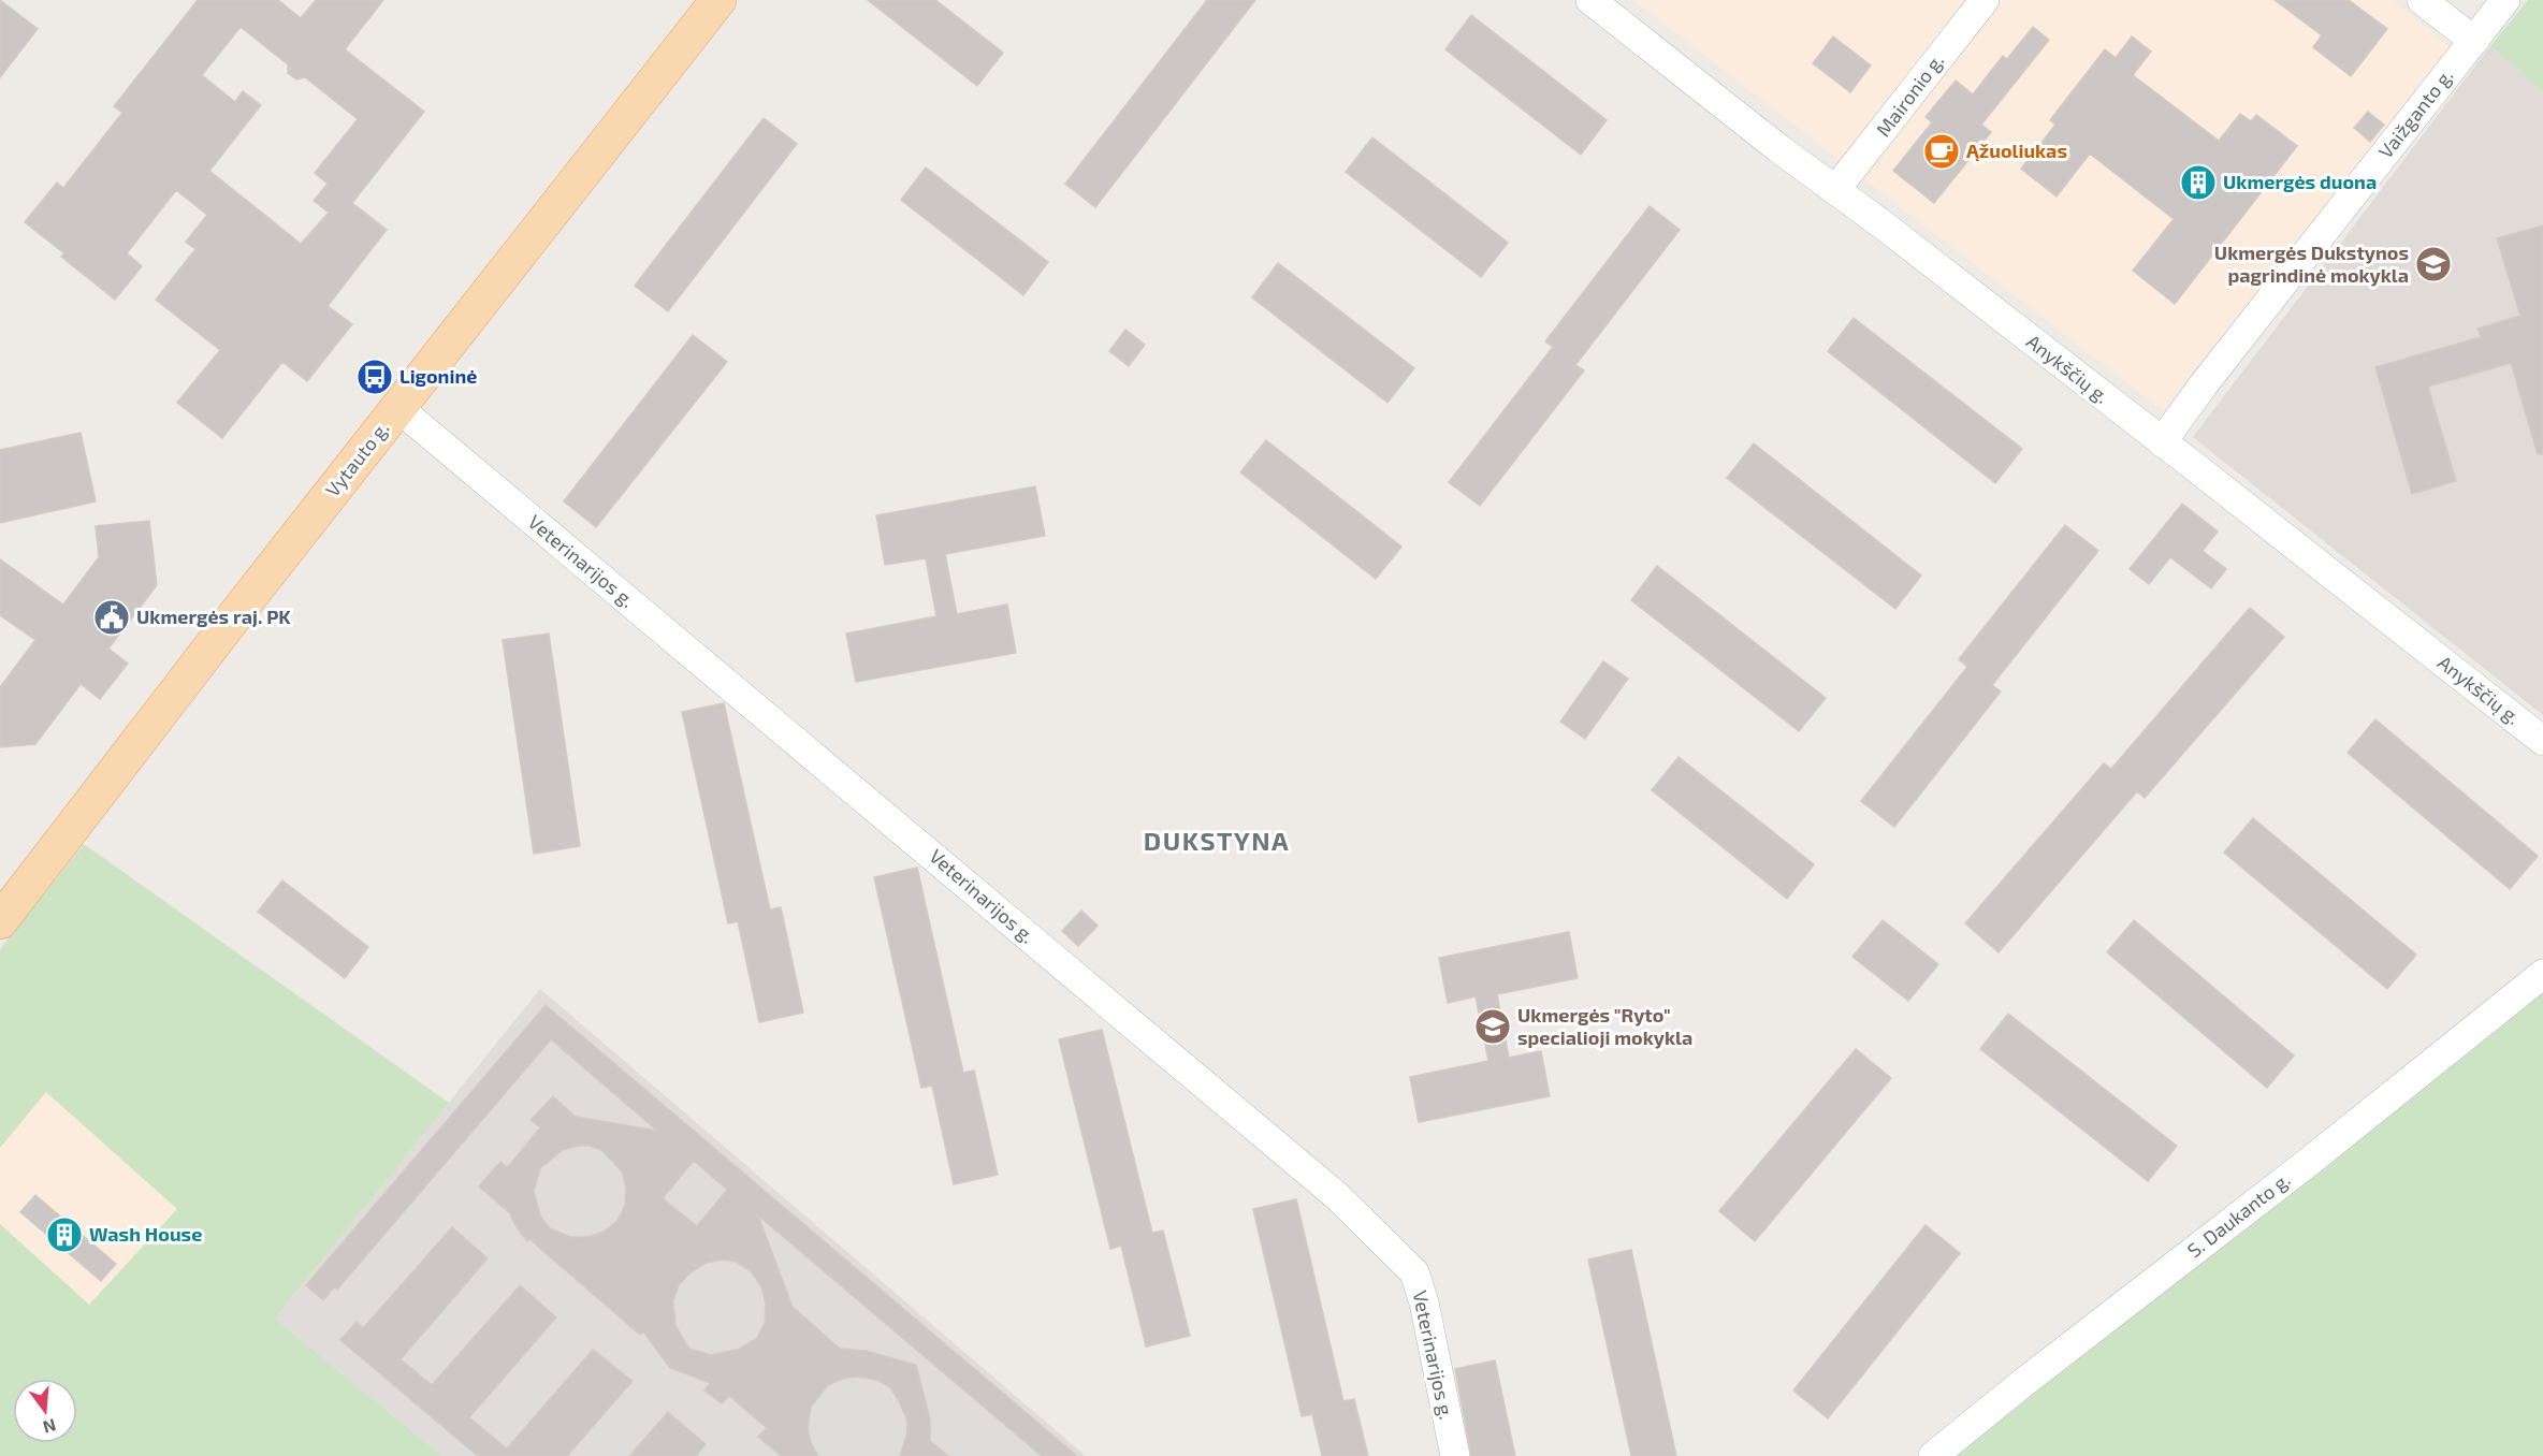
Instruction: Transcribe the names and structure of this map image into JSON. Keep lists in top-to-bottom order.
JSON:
{
  "streets": {
    "main road": ["Vytauto g."],
    "street": [
      "Maironio g.",
      "Vaižganto g.",
      "Anykščių g.",
      "Veterinarijos g.",
      "S. Daukanto g."
    ]
  },
  "crossings": [
    ["Maironio g.", "Anykščių g."],
    ["Vaižganto g.", "Anykščių g."],
    ["Vytauto g.", "Veterinarijos g."]
  ],
  "districts": ["DUKSTYNA"],
  "places": {
    "cafe": ["Ąžuoliukas"],
    "building": ["Ukmergės duona", "Wash House"],
    "school or university": ["Ukmergės Dukstynos pagrindinė mokykla", "Ukmergės \"Ryto\" specialioji mokykla"],
    "bus stop": ["Ligoninė"],
    "public building": ["Ukmergės raj. PK"]
  },
  "north": "bottom"
}
